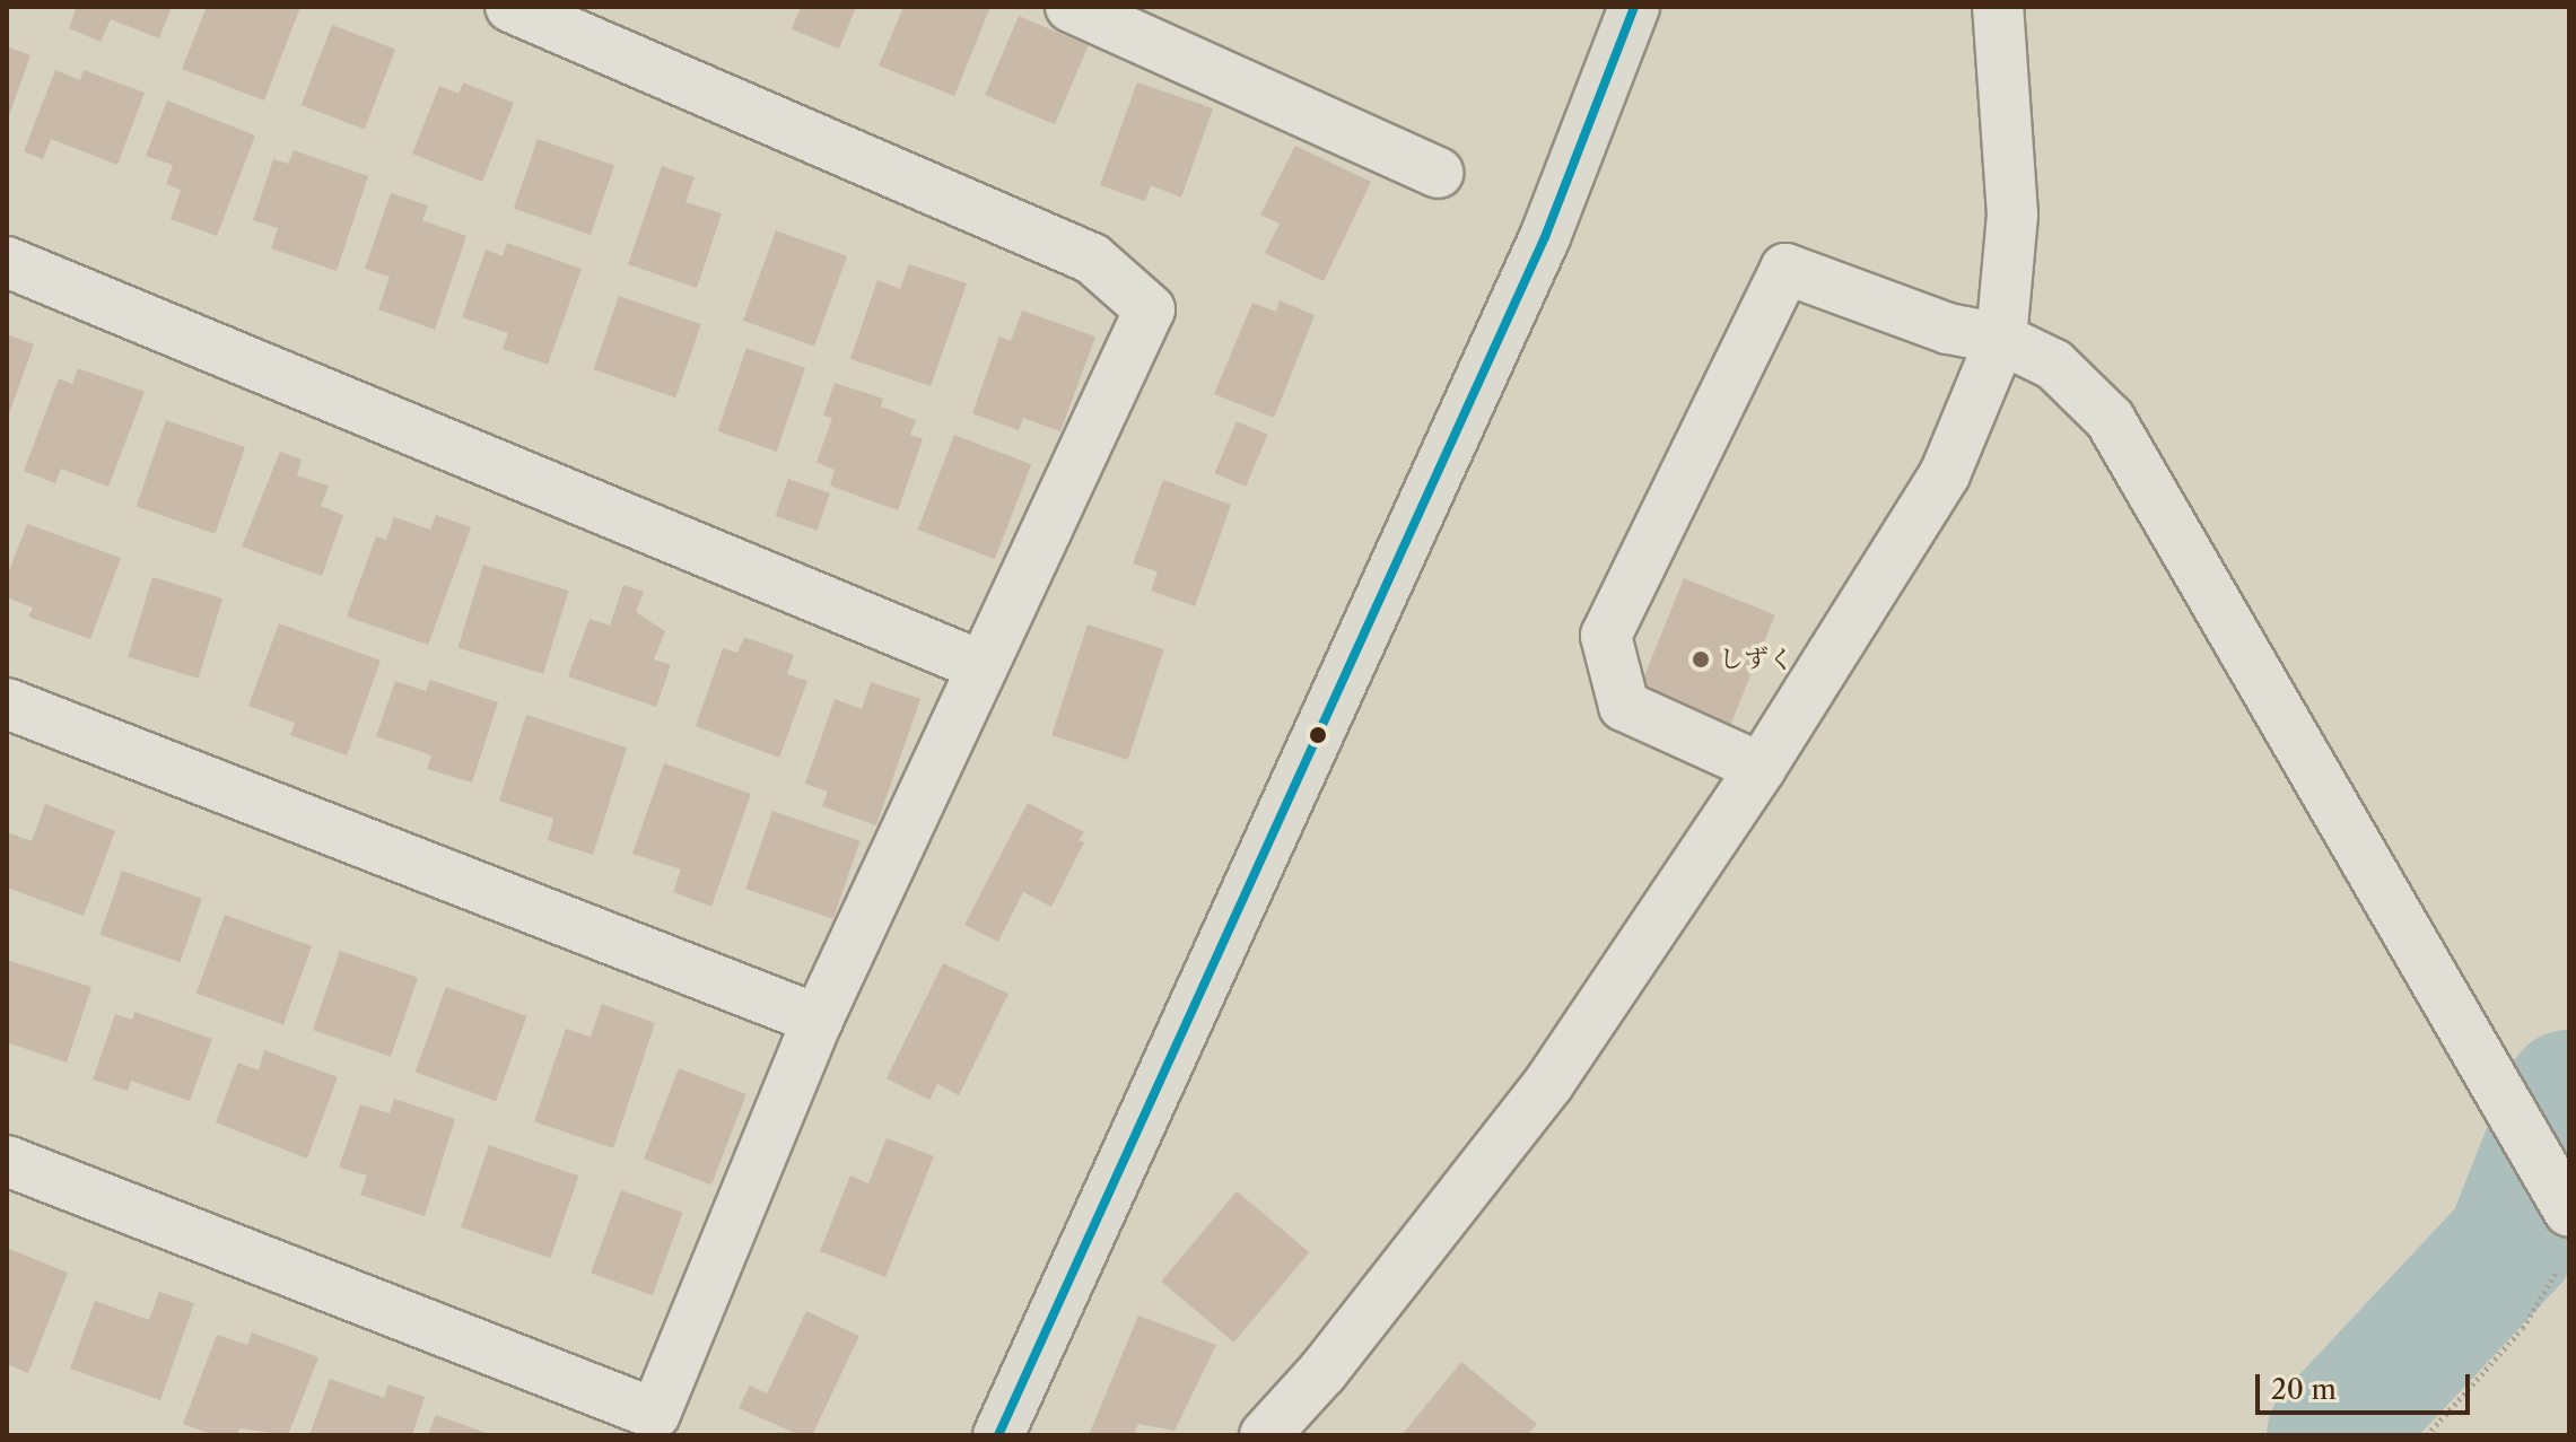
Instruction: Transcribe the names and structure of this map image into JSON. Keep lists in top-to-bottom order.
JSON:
{
  "places": ["しずく"],
  "scale_bar": "20 m"
}
